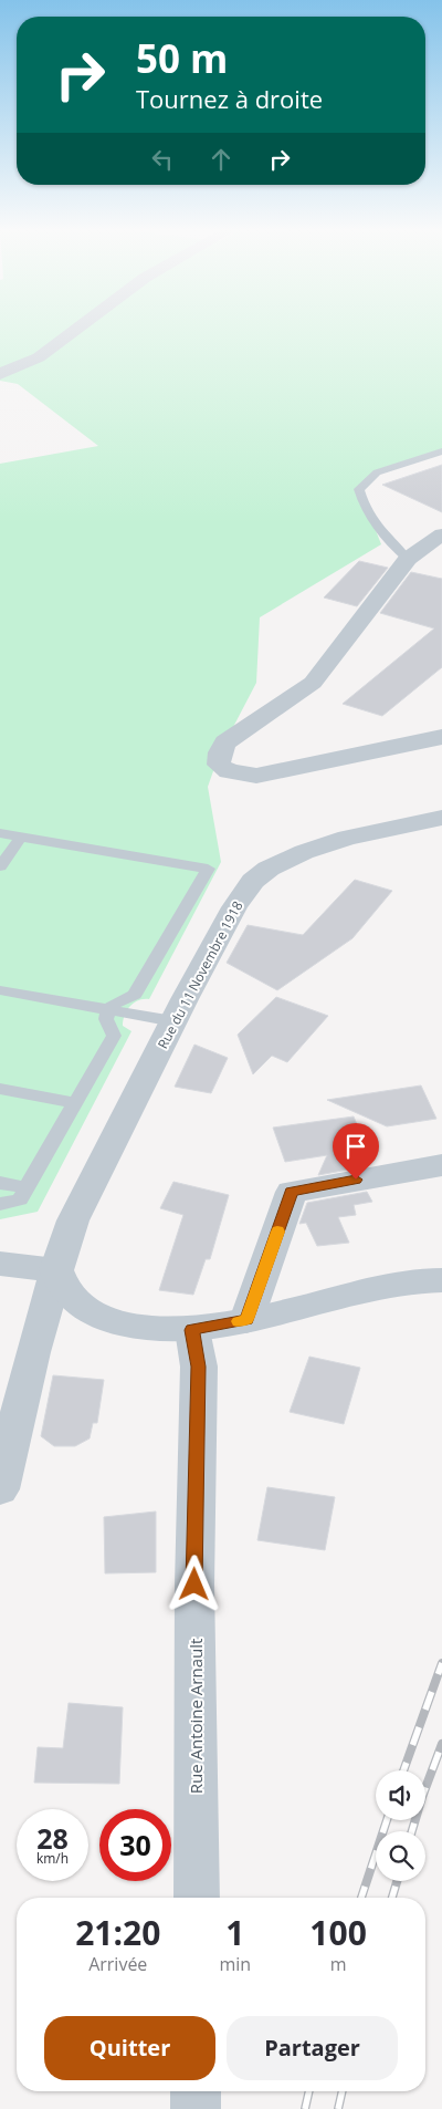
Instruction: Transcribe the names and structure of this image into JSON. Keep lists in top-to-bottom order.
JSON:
{
  "streets": {
    "street": ["Rue du 11 Novembre 1918", "Rue Antoine Arnault"]
  },
  "page": {
    "turn": ["50 m", "Tournez à droite"],
    "speed": "28 km/h",
    "limit": "30",
    "eta": [
      "21:20",
      "Arrivée",
      "1",
      "min",
      "100",
      "m"
    ],
    "buttons": ["Quitter", "Partager"]
  }
}
